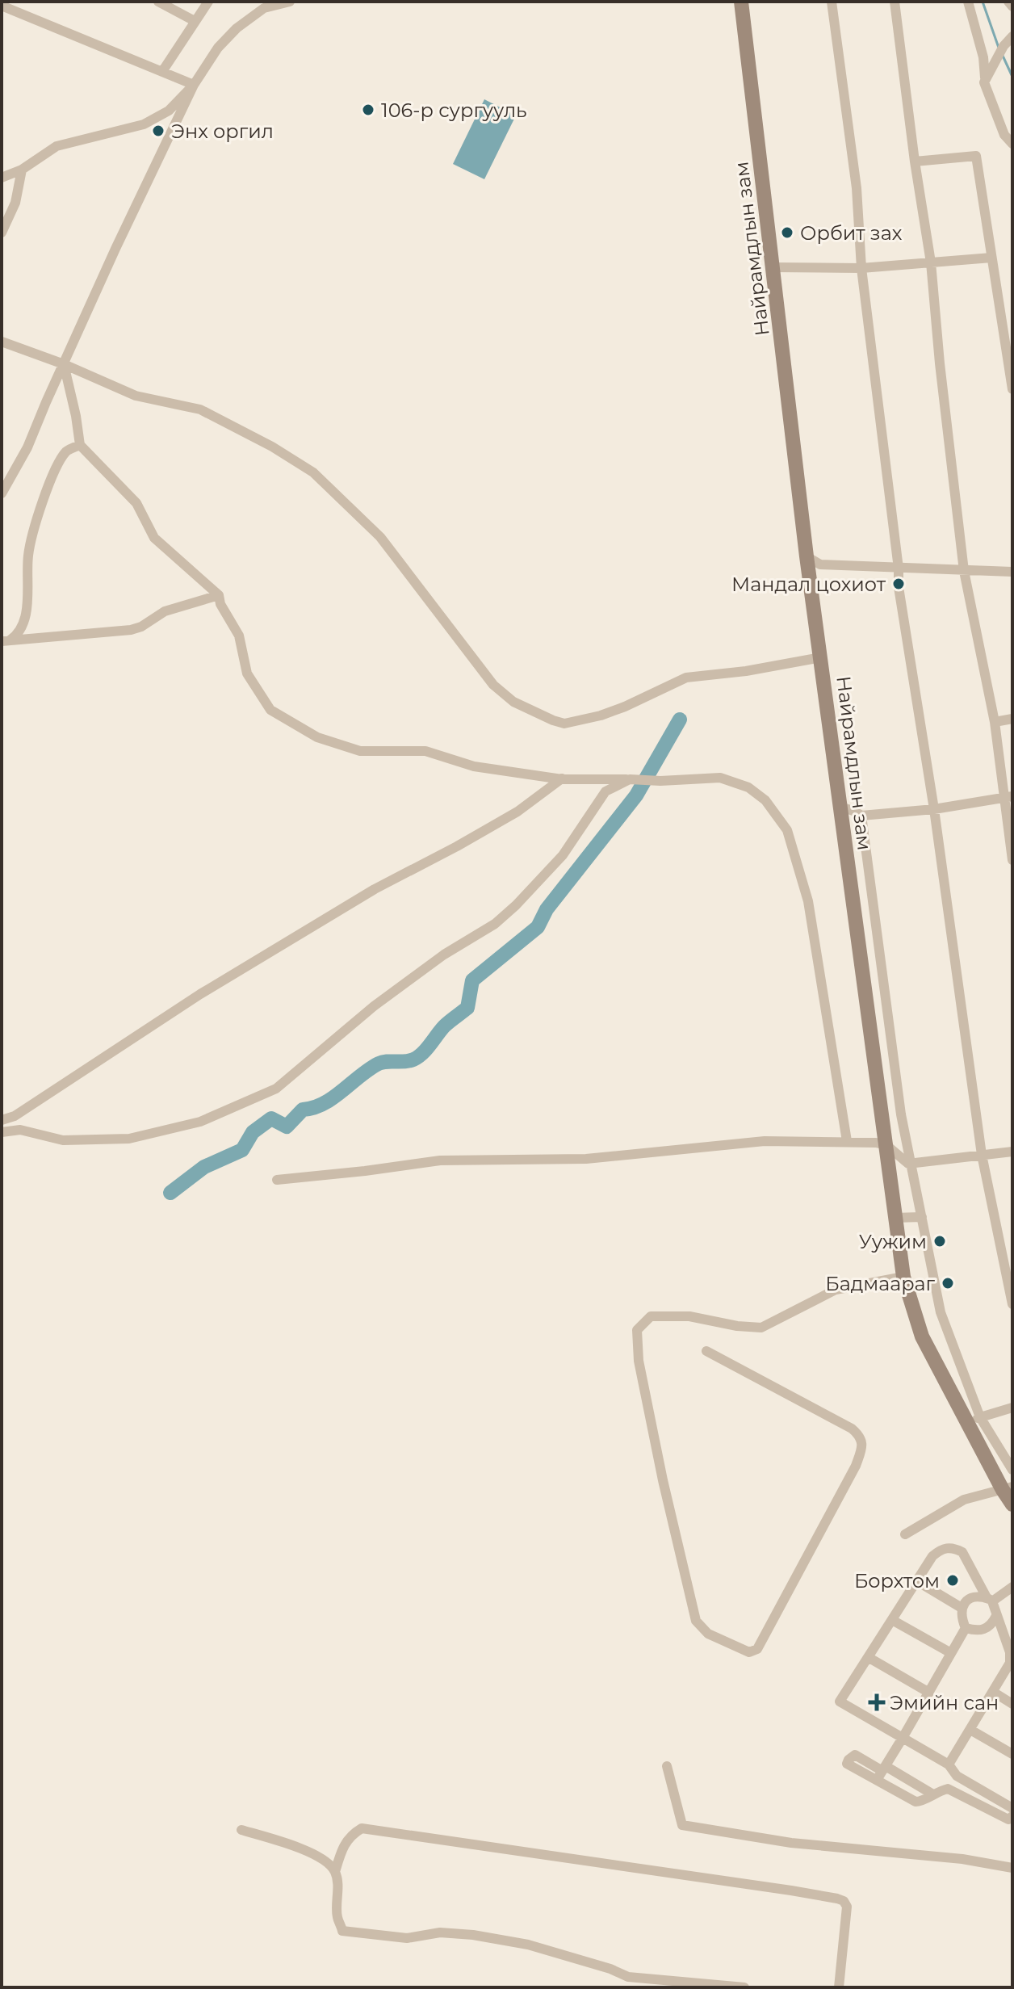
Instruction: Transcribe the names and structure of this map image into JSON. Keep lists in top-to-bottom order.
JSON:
{
  "streets": {
    "main road": ["Найрамдлын зам"]
  },
  "places": {
    "other": [
      "106-р сургууль",
      "Энх оргил",
      "Орбит зах",
      "Мандал цохиот",
      "Уужим",
      "Бадмаараг",
      "Борхтом"
    ],
    "health": ["Эмийн сан"]
  }
}
